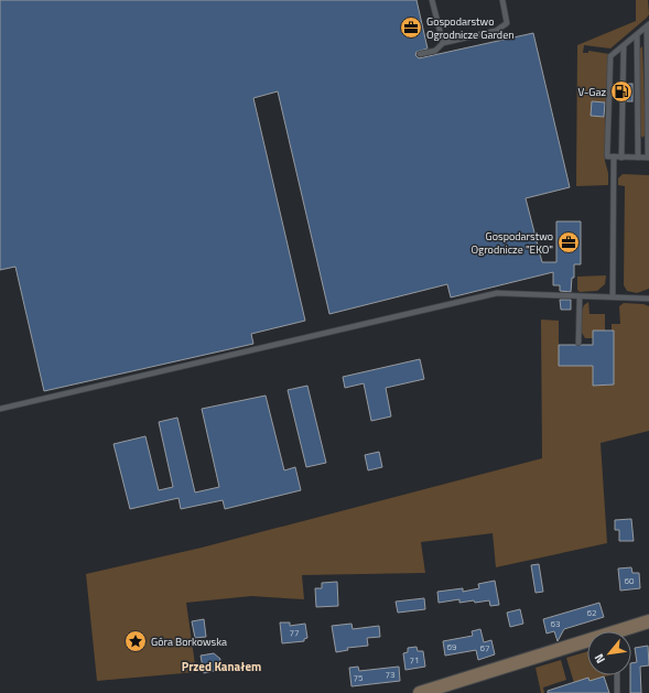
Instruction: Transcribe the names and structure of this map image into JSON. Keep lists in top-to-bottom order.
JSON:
{
  "districts": ["Przed Kanałem"],
  "places": {
    "office": ["Gospodarstwo Ogrodnicze Garden", "Gospodarstwo Ogrodnicze \"EKO\""],
    "fuel station": ["V-Gaz"],
    "place": ["Góra Borkowska"]
  },
  "house_numbers": [
    "60",
    "62",
    "63",
    "77",
    "69",
    "67",
    "71",
    "73",
    "75"
  ],
  "north": "bottom left"
}
